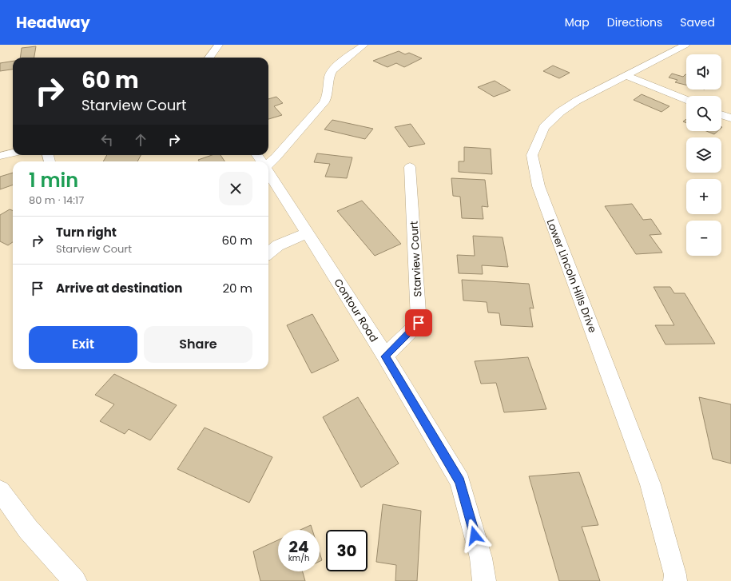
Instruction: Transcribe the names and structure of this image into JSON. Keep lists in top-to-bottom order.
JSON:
{
  "streets": {
    "street": ["Starview Court", "Lower Lincoln Hills Drive", "Contour Road"]
  },
  "crossings": [
    ["Starview Court", "Contour Road"]
  ],
  "page": {
    "header": "Headway",
    "nav": ["Map", "Directions", "Saved"],
    "map_buttons": ["+", "−"],
    "turn": ["60 m", "Starview Court"],
    "heading": ["1 min", "80 m · 14:17"],
    "list": [
      {
        "name": "Turn right",
        "note": "Starview Court",
        "value": "60 m"
      },
      {
        "name": "Arrive at destination",
        "value": "20 m"
      }
    ],
    "buttons": ["Exit", "Share"],
    "speed": "24 km/h",
    "limit": "30"
  }
}
